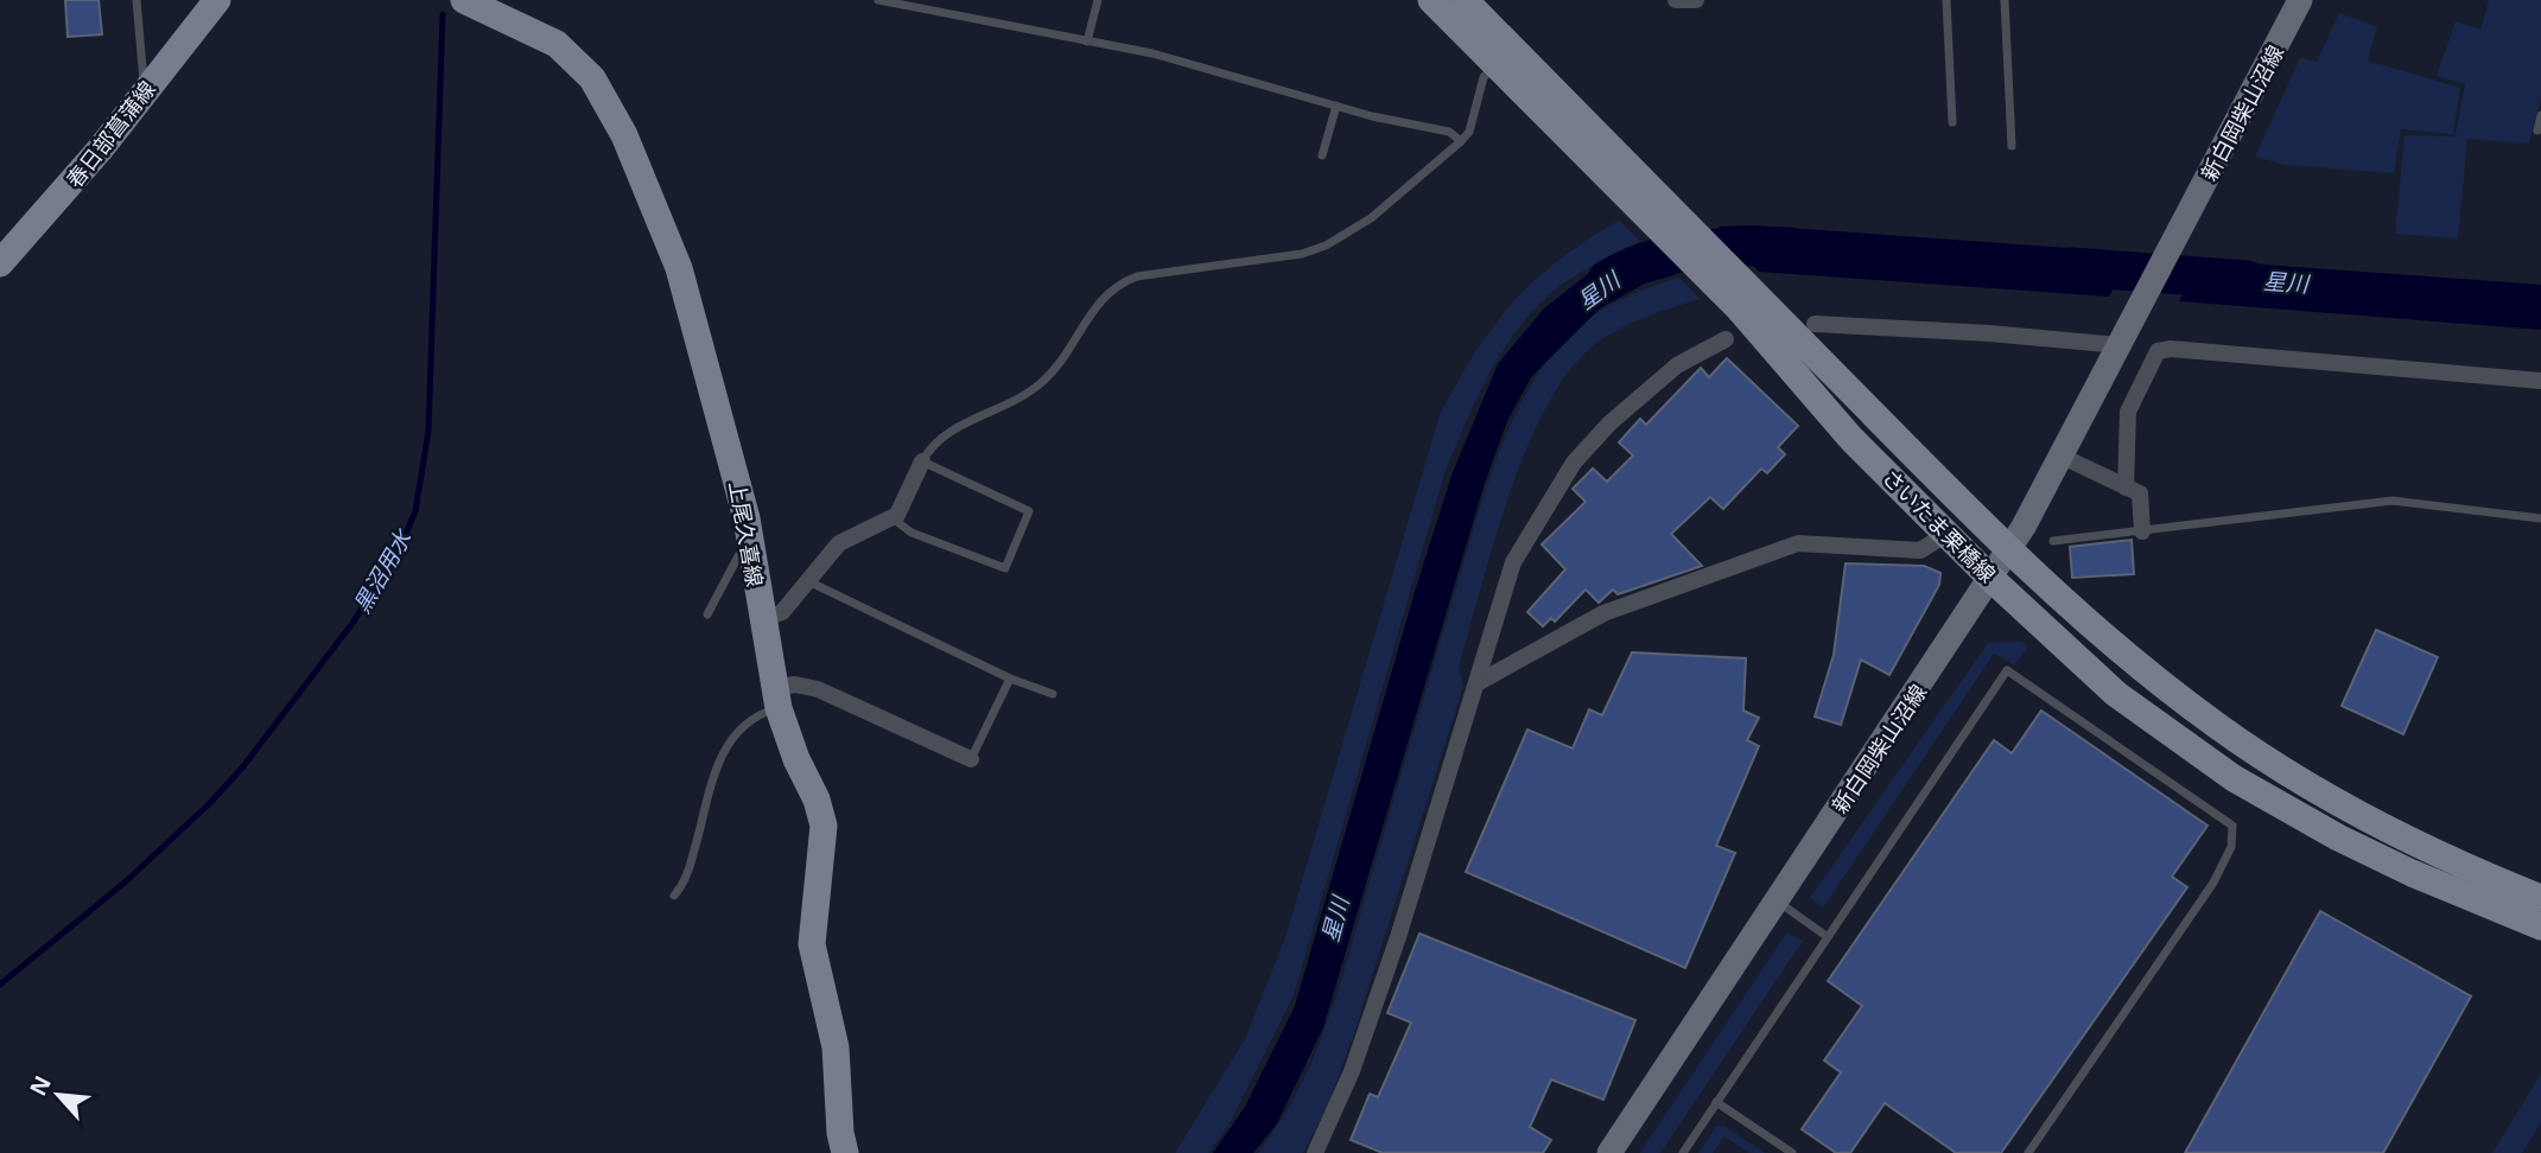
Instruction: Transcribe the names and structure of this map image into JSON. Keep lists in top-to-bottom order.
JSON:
{
  "streets": {
    "main road": ["春日部菖蒲線", "さいたま栗橋線", "上尾久喜線"],
    "street": ["新白岡柴山沼線"]
  },
  "crossings": [
    ["新白岡柴山沼線", "さいたま栗橋線"]
  ],
  "water": ["星川", "黒沼用水"],
  "north": "top left"
}
